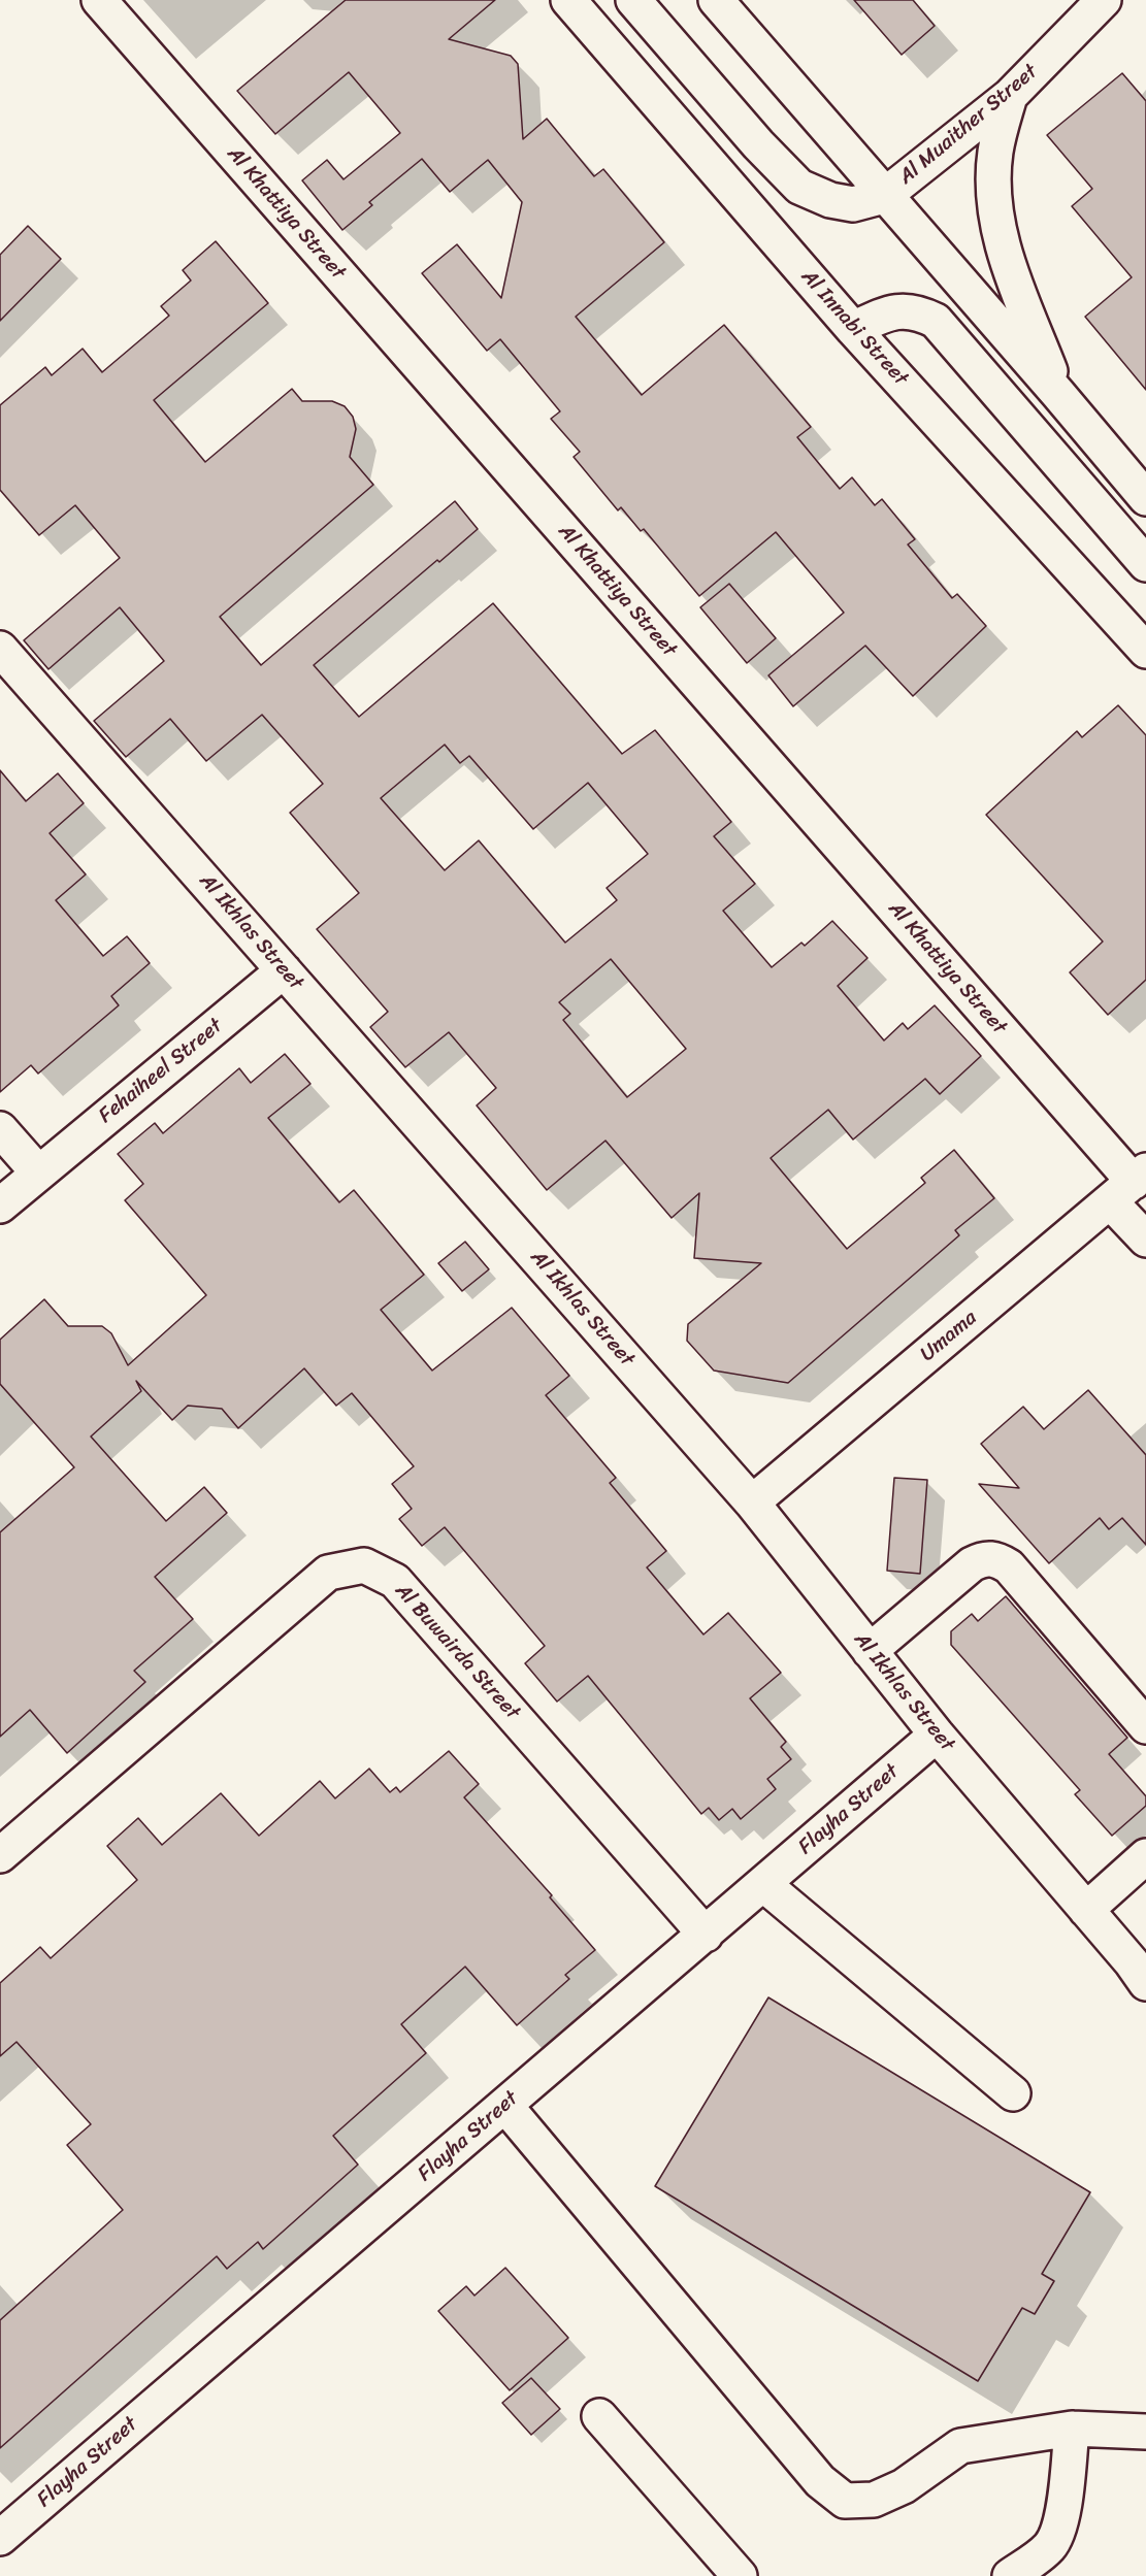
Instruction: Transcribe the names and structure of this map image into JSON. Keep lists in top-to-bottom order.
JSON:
{
  "streets": {
    "street": [
      "Al Muaither Street",
      "Al Khattiya Street",
      "Al Innabi Street",
      "Al Ikhlas Street",
      "Fehaiheel Street",
      "Umama",
      "Al Buwairda Street",
      "Flayha Street"
    ]
  },
  "crossings": [
    ["Al Khattiya Street", "Umama"],
    ["Al Ikhlas Street", "Fehaiheel Street"],
    ["Al Ikhlas Street", "Umama"],
    ["Al Ikhlas Street", "Flayha Street"],
    ["Al Buwairda Street", "Flayha Street"]
  ]
}
